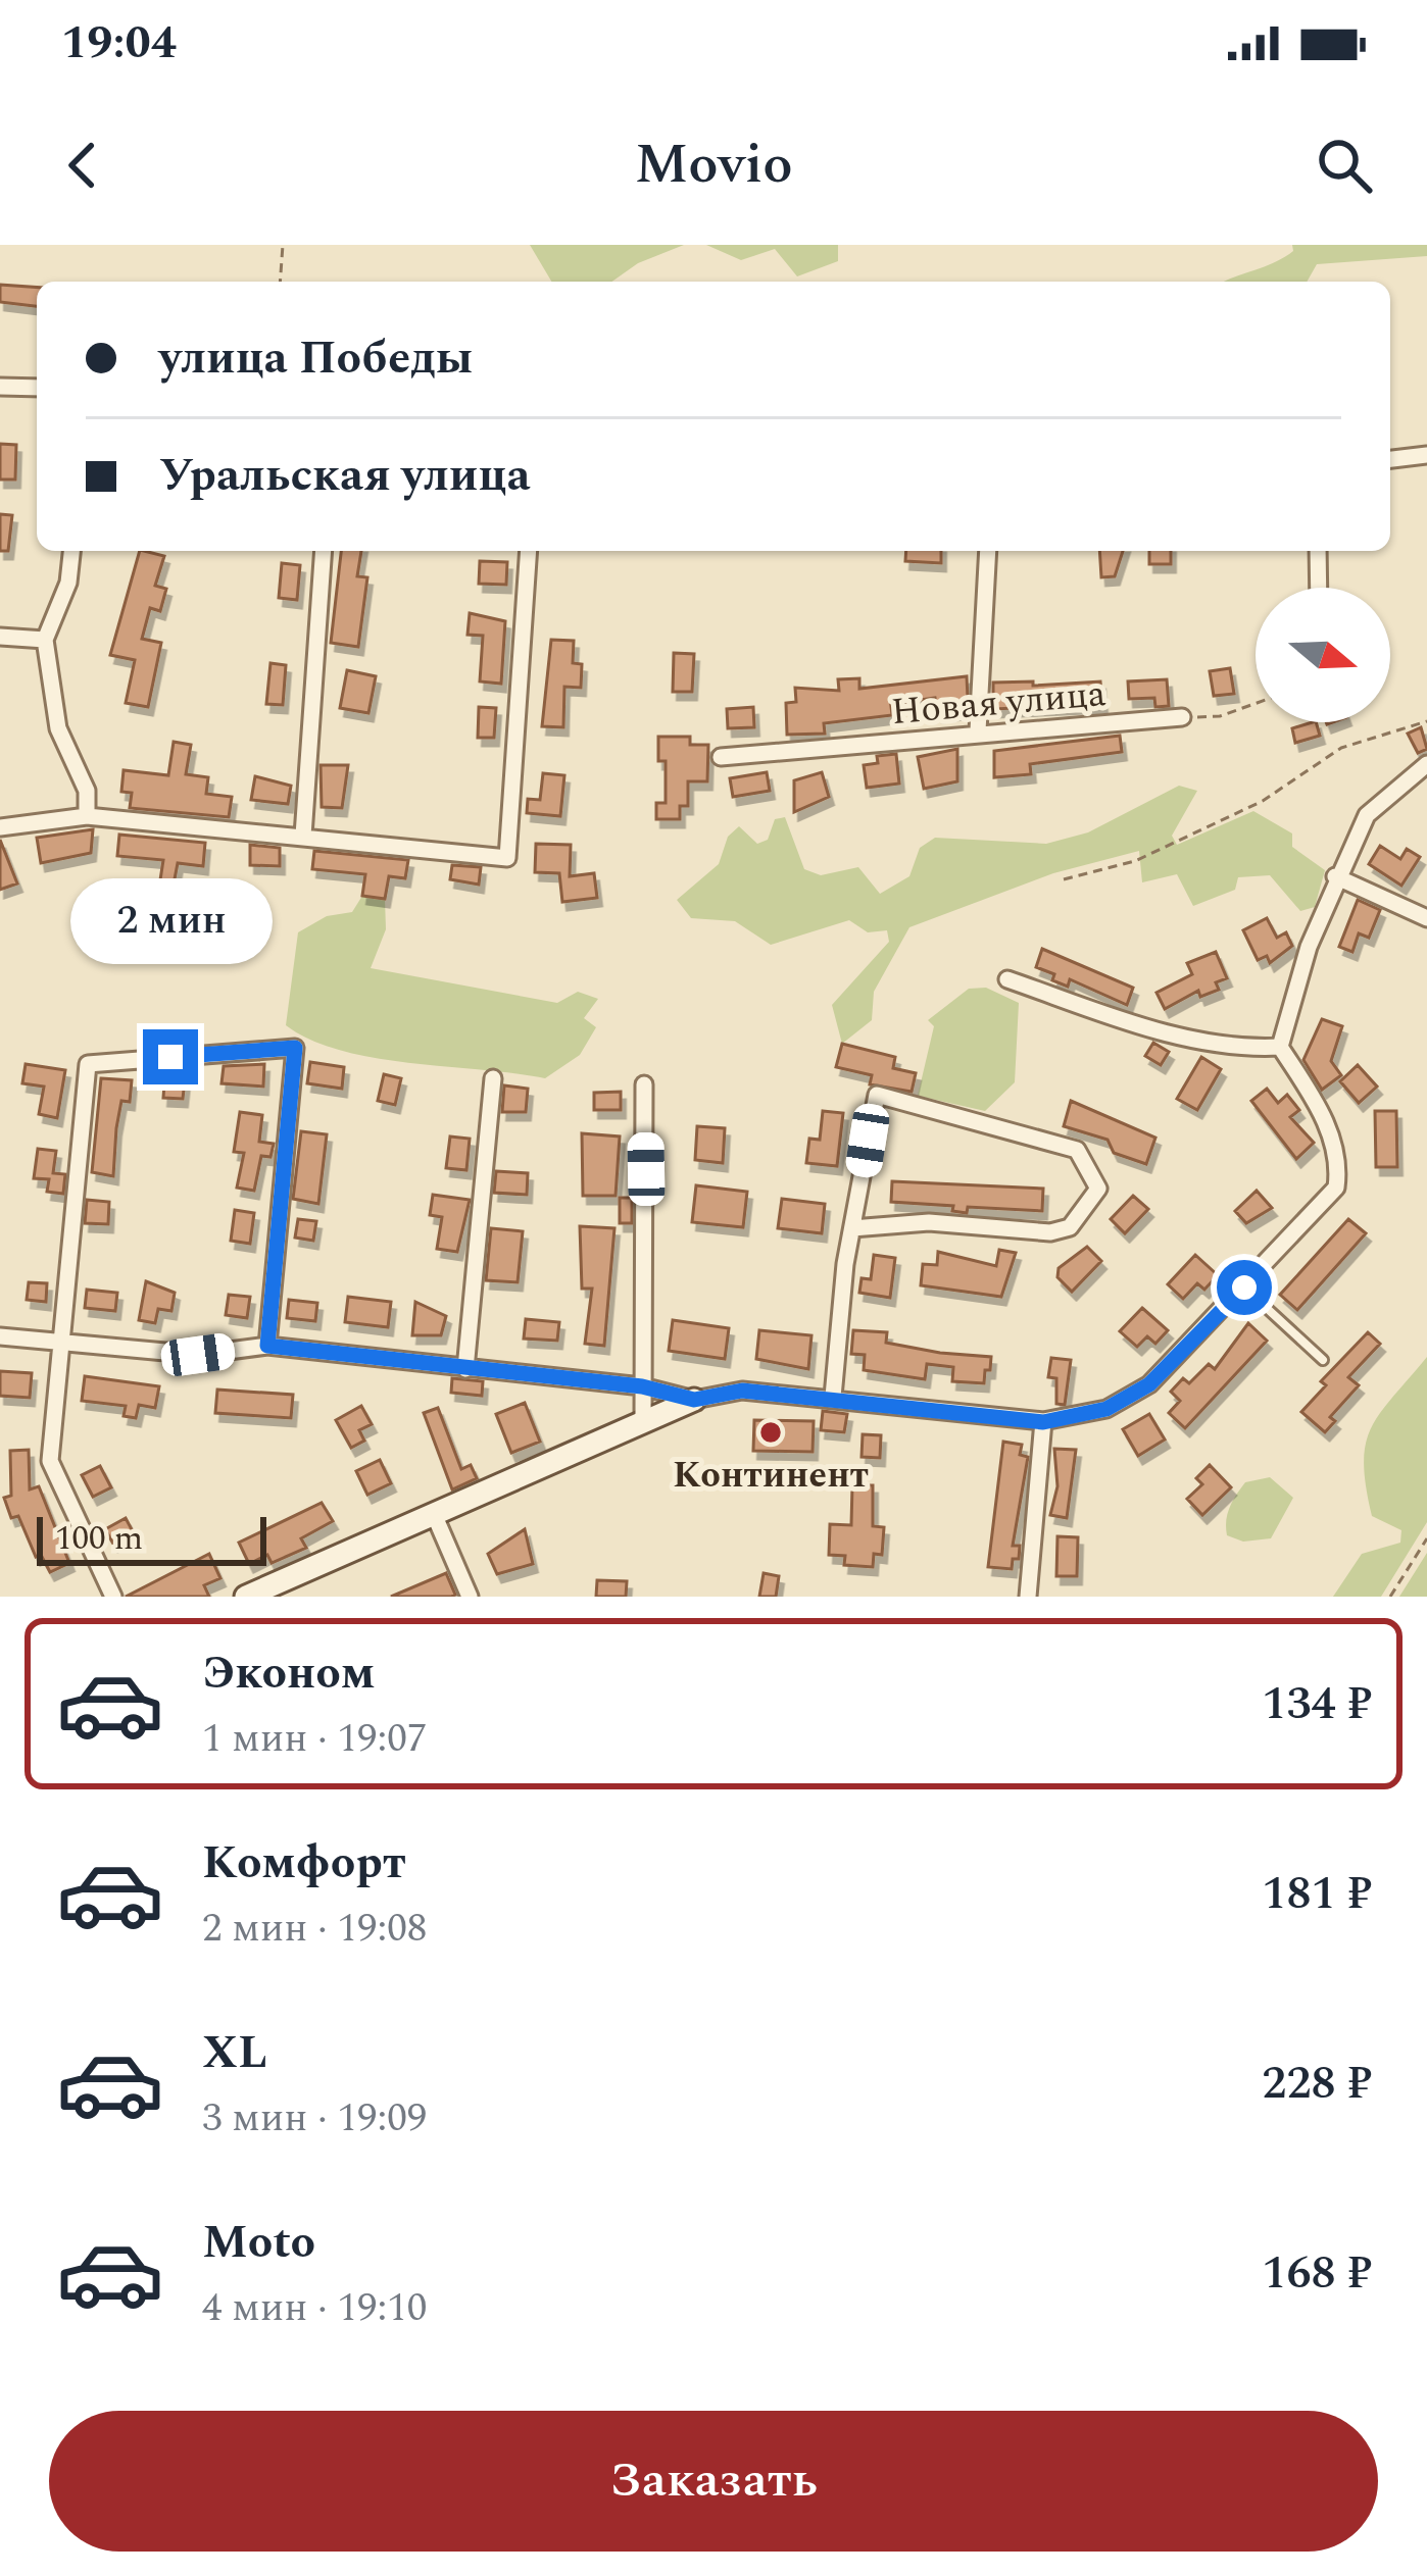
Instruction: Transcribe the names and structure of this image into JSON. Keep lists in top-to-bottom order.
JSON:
{
  "streets": {
    "street": ["Новая улица"]
  },
  "places": ["Континент"],
  "scale_bar": "100 m",
  "north": "right",
  "page": {
    "status": "19:04",
    "header": "Movio",
    "banner": ["улица Победы", "Уральская улица"],
    "bubble": "2 мин",
    "scale": "100 m",
    "list": [
      {
        "name": "Эконом",
        "note": "1 мин · 19:07",
        "value": "134 ₽"
      },
      {
        "name": "Комфорт",
        "note": "2 мин · 19:08",
        "value": "181 ₽"
      },
      {
        "name": "XL",
        "note": "3 мин · 19:09",
        "value": "228 ₽"
      },
      {
        "name": "Moto",
        "note": "4 мин · 19:10",
        "value": "168 ₽"
      }
    ],
    "buttons": "Заказать"
  }
}
